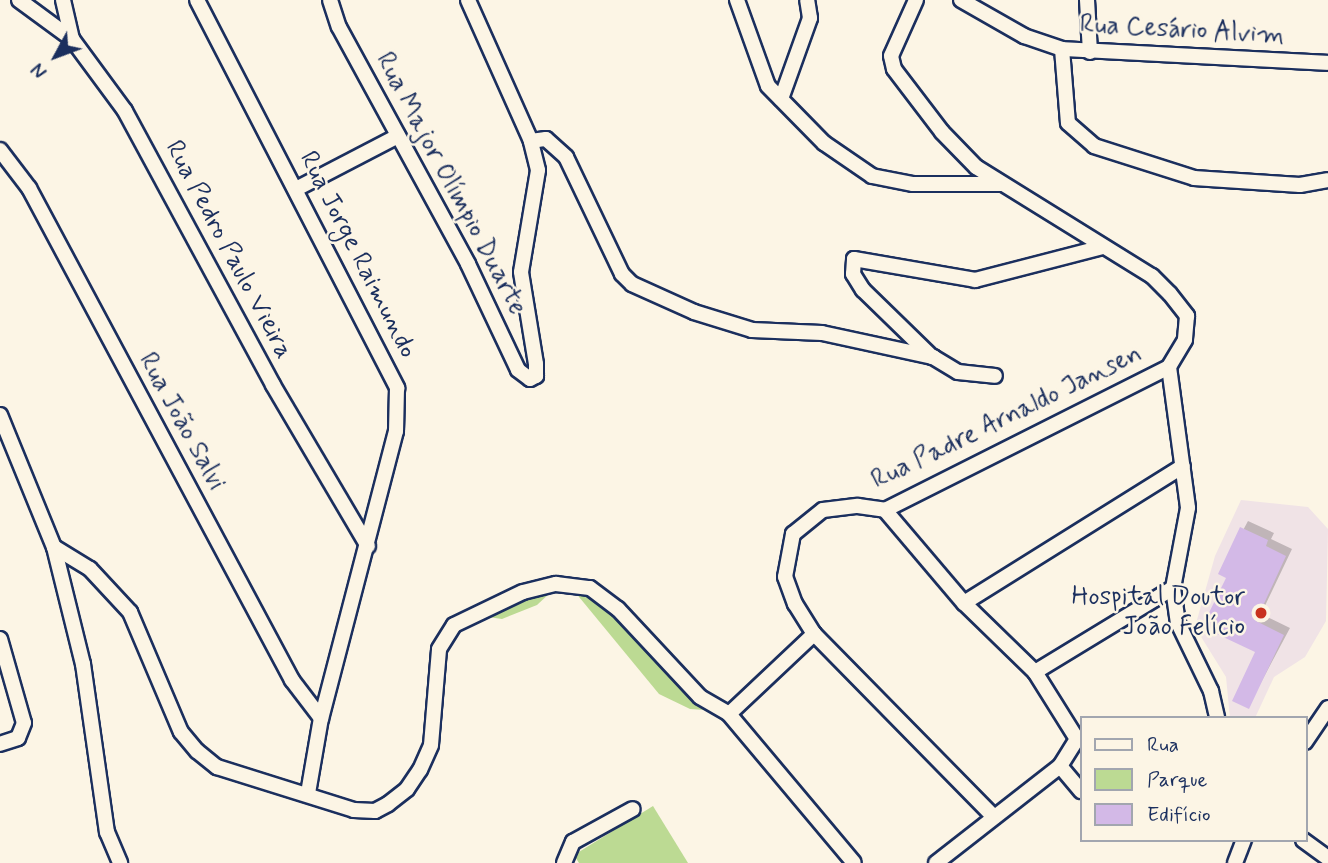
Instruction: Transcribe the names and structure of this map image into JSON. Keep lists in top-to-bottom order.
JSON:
{
  "streets": {
    "street": [
      "Rua Cesário Alvim",
      "Rua Major Olímpio Duarte",
      "Rua Pedro Paulo Vieira",
      "Rua Jorge Raimundo",
      "Rua Padre Arnaldo Jansen",
      "Rua João Salvi"
    ]
  },
  "crossings": [
    ["Rua Pedro Paulo Vieira", "Rua Jorge Raimundo"],
    ["Rua Jorge Raimundo", "Rua João Salvi"]
  ],
  "places": ["Hospital Doutor João Felício"],
  "legend": ["Rua", "Parque", "Edifício"],
  "north": "bottom left"
}
